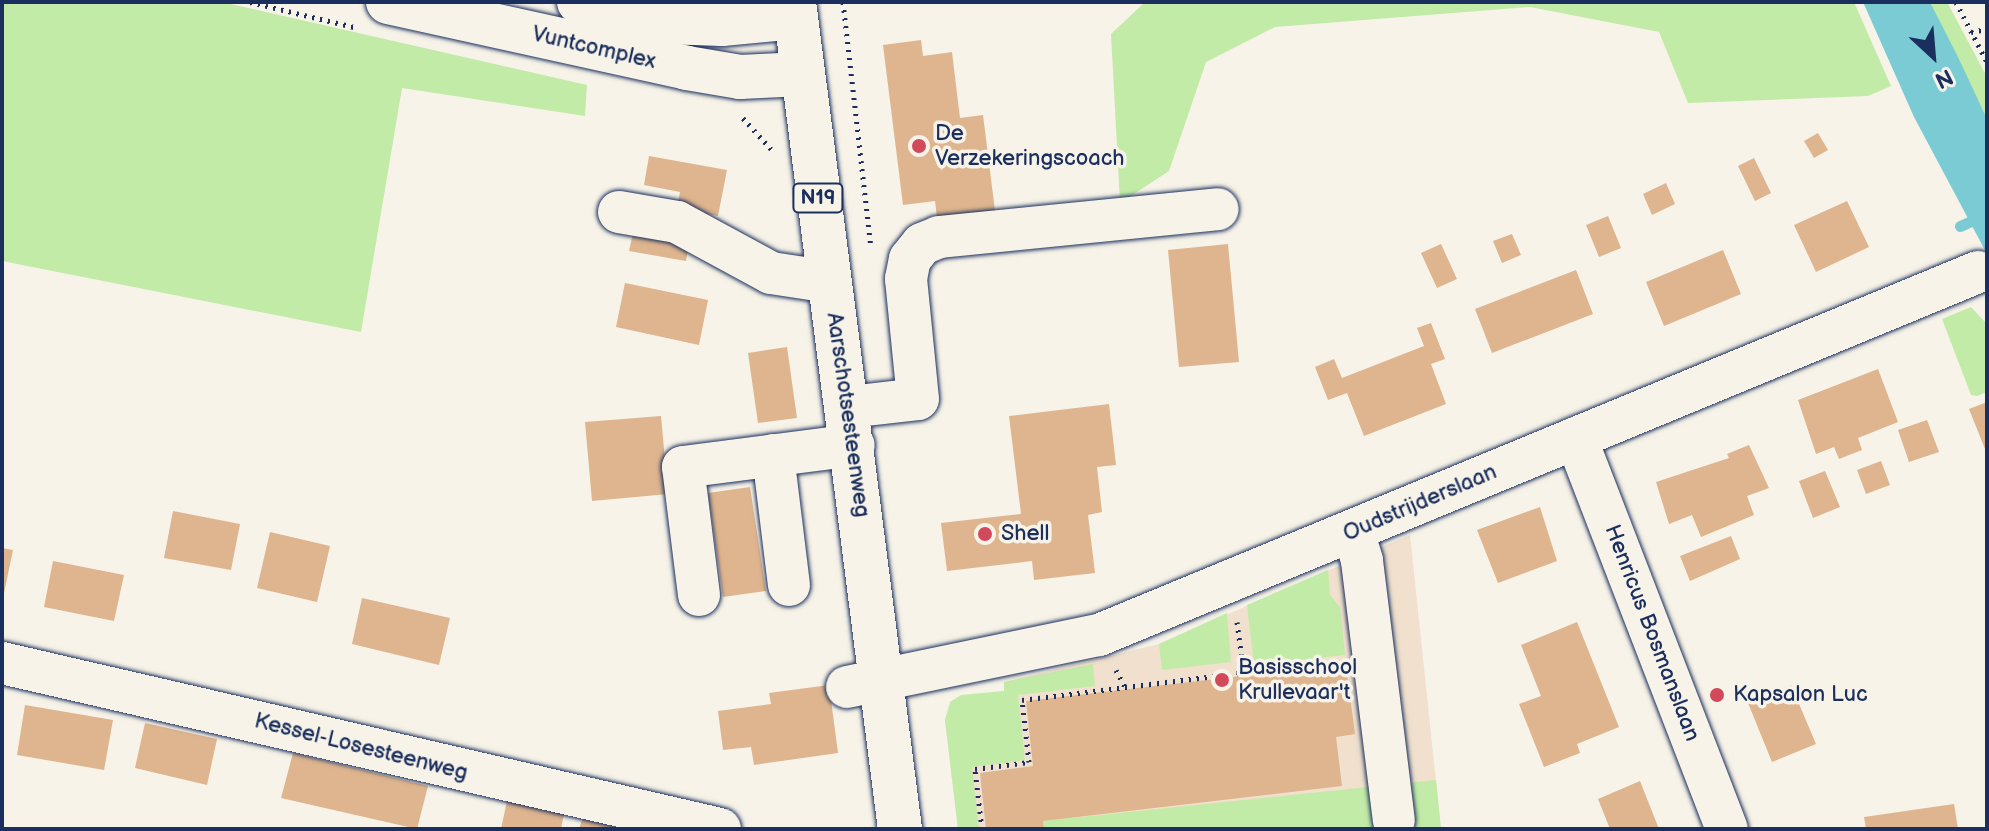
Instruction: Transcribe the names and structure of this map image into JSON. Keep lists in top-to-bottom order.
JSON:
{
  "streets": {
    "main road": ["Vuntcomplex", "N19", "Aarschotsesteenweg"],
    "street": ["Oudstrijderslaan", "Henricus Bosmanslaan", "Kessel-Losesteenweg"]
  },
  "crossings": [
    ["Vuntcomplex", "Aarschotsesteenweg"],
    ["Aarschotsesteenweg", "Oudstrijderslaan"],
    ["Oudstrijderslaan", "Henricus Bosmanslaan"]
  ],
  "places": [
    "De Verzekeringscoach",
    "Shell",
    "Basisschool Krullevaar't",
    "Kapsalon Luc"
  ],
  "north": "bottom right"
}
